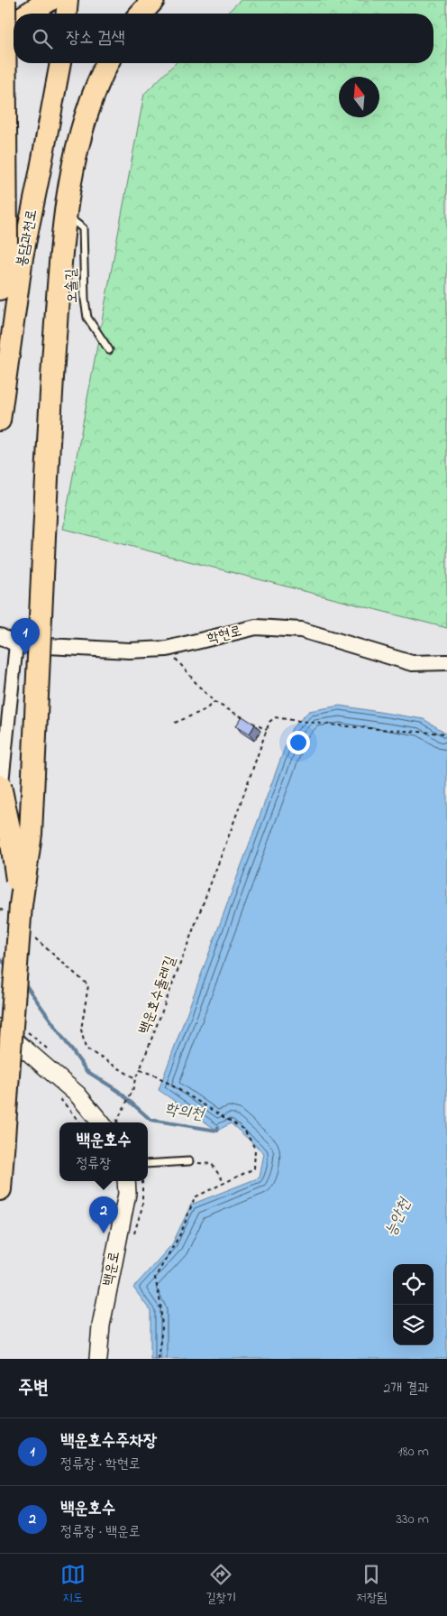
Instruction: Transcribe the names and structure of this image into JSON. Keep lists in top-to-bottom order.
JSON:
{
  "streets": {
    "highway": ["봉담과천로"],
    "main road": ["백운로"],
    "street": ["학현로"],
    "lane": ["오솔길"],
    "path": ["백운호수둘레길"]
  },
  "water": ["학의천", "능안천"],
  "north": "top",
  "page": {
    "search": "장소 검색",
    "pins": ["1", "2"],
    "popup": ["백운호수", "정류장"],
    "heading": ["주변", "2개 결과"],
    "list": [
      {
        "mark": "1",
        "name": "백운호수주차장",
        "note": "정류장 · 학현로",
        "value": "180 m"
      },
      {
        "mark": "2",
        "name": "백운호수",
        "note": "정류장 · 백운로",
        "value": "330 m"
      }
    ],
    "nav": ["지도", "길찾기", "저장됨"]
  }
}
